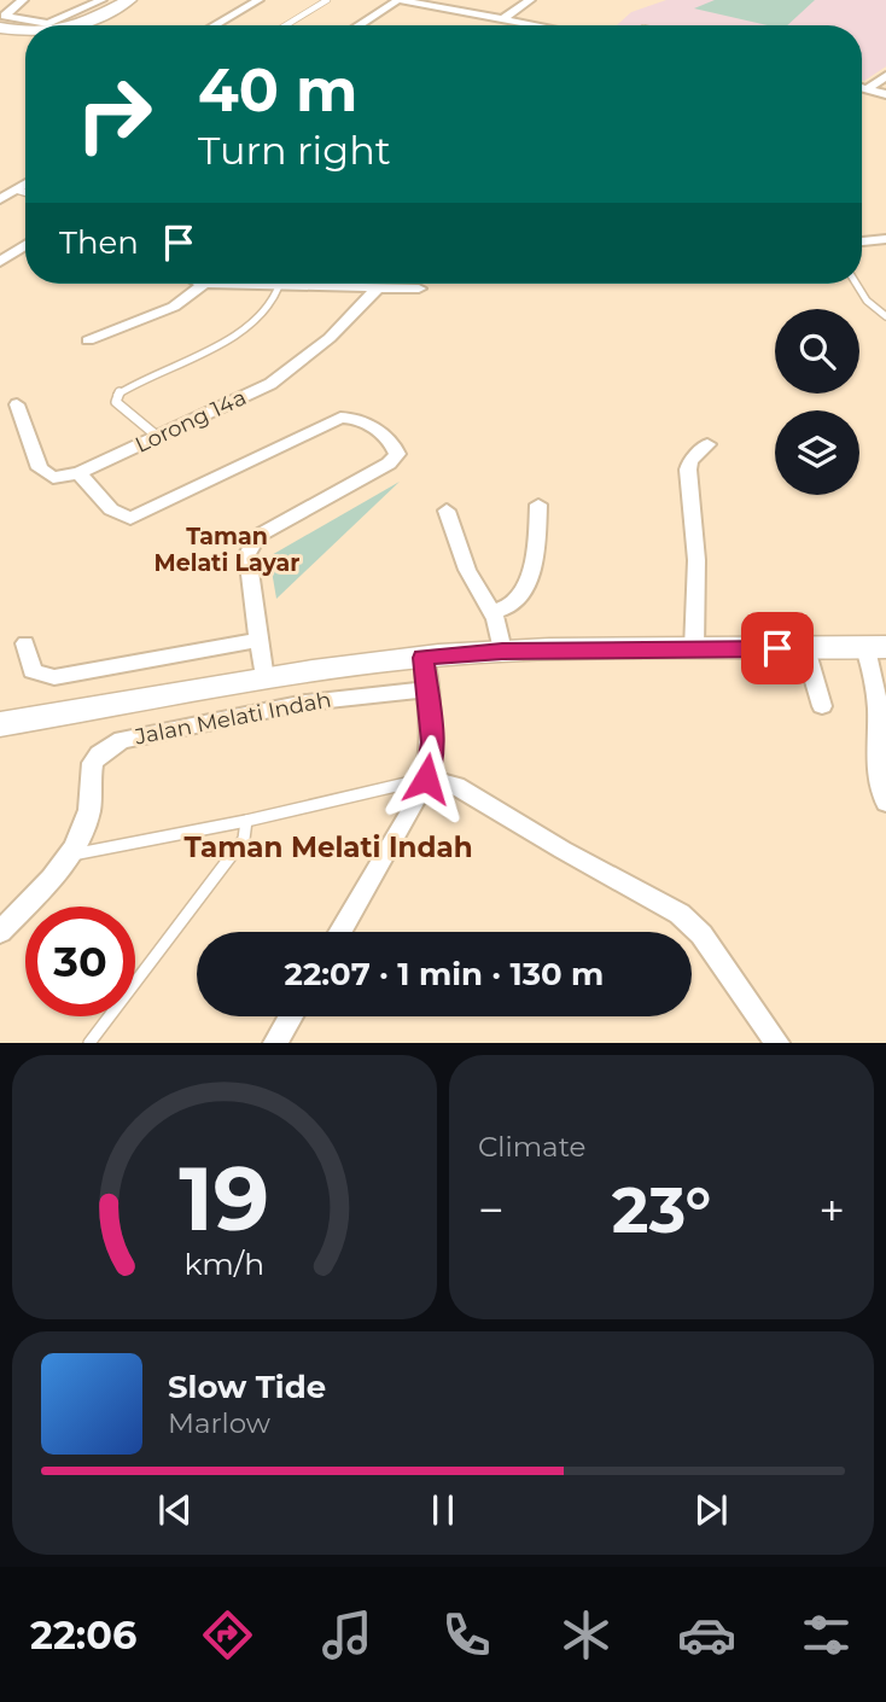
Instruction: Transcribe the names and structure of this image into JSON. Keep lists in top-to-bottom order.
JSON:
{
  "streets": {
    "street": ["Lorong 14a", "Jalan Melati Indah"]
  },
  "districts": ["Taman Melati Layar", "Taman Melati Indah"],
  "page": {
    "turn": ["40 m", "Turn right"],
    "then": "Then",
    "limit": "30",
    "trip": "22:07 · 1 min · 130 m",
    "tile": "Climate",
    "heat": ["−", "23°", "+"],
    "song": ["Slow Tide", "Marlow"],
    "tabs": "22:06",
    "gauge": ["19", "km/h"]
  }
}
